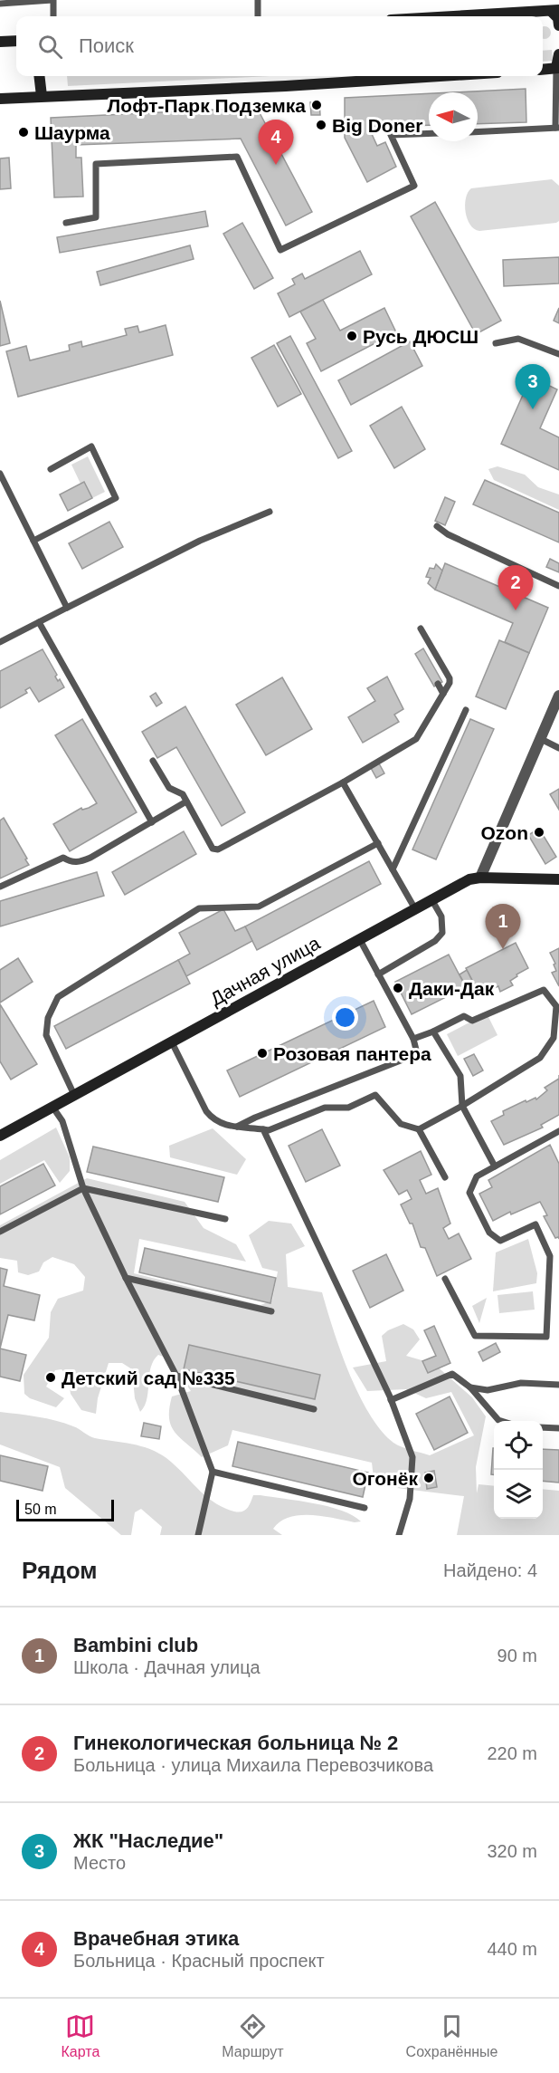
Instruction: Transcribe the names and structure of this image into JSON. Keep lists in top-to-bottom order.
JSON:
{
  "streets": {
    "main road": ["Дачная улица"]
  },
  "places": [
    "Лофт-Парк Подземка",
    "Big Doner",
    "Шаурма",
    "Русь ДЮСШ",
    "Ozon",
    "Даки-Дак",
    "Розовая пантера",
    "Детский сад №335",
    "Огонёк"
  ],
  "scale_bar": "50 m",
  "north": "left",
  "page": {
    "search": "Поиск",
    "pins": [
      "4",
      "3",
      "2",
      "1"
    ],
    "scale": "50 m",
    "heading": ["Рядом", "Найдено: 4"],
    "list": [
      {
        "mark": "1",
        "name": "Bambini club",
        "note": "Школа · Дачная улица",
        "value": "90 m"
      },
      {
        "mark": "2",
        "name": "Гинекологическая больница № 2",
        "note": "Больница · улица Михаила Перевозчикова",
        "value": "220 m"
      },
      {
        "mark": "3",
        "name": "ЖК \"Наследие\"",
        "note": "Место",
        "value": "320 m"
      },
      {
        "mark": "4",
        "name": "Врачебная этика",
        "note": "Больница · Красный проспект",
        "value": "440 m"
      }
    ],
    "nav": ["Карта", "Маршрут", "Сохранённые"]
  }
}
